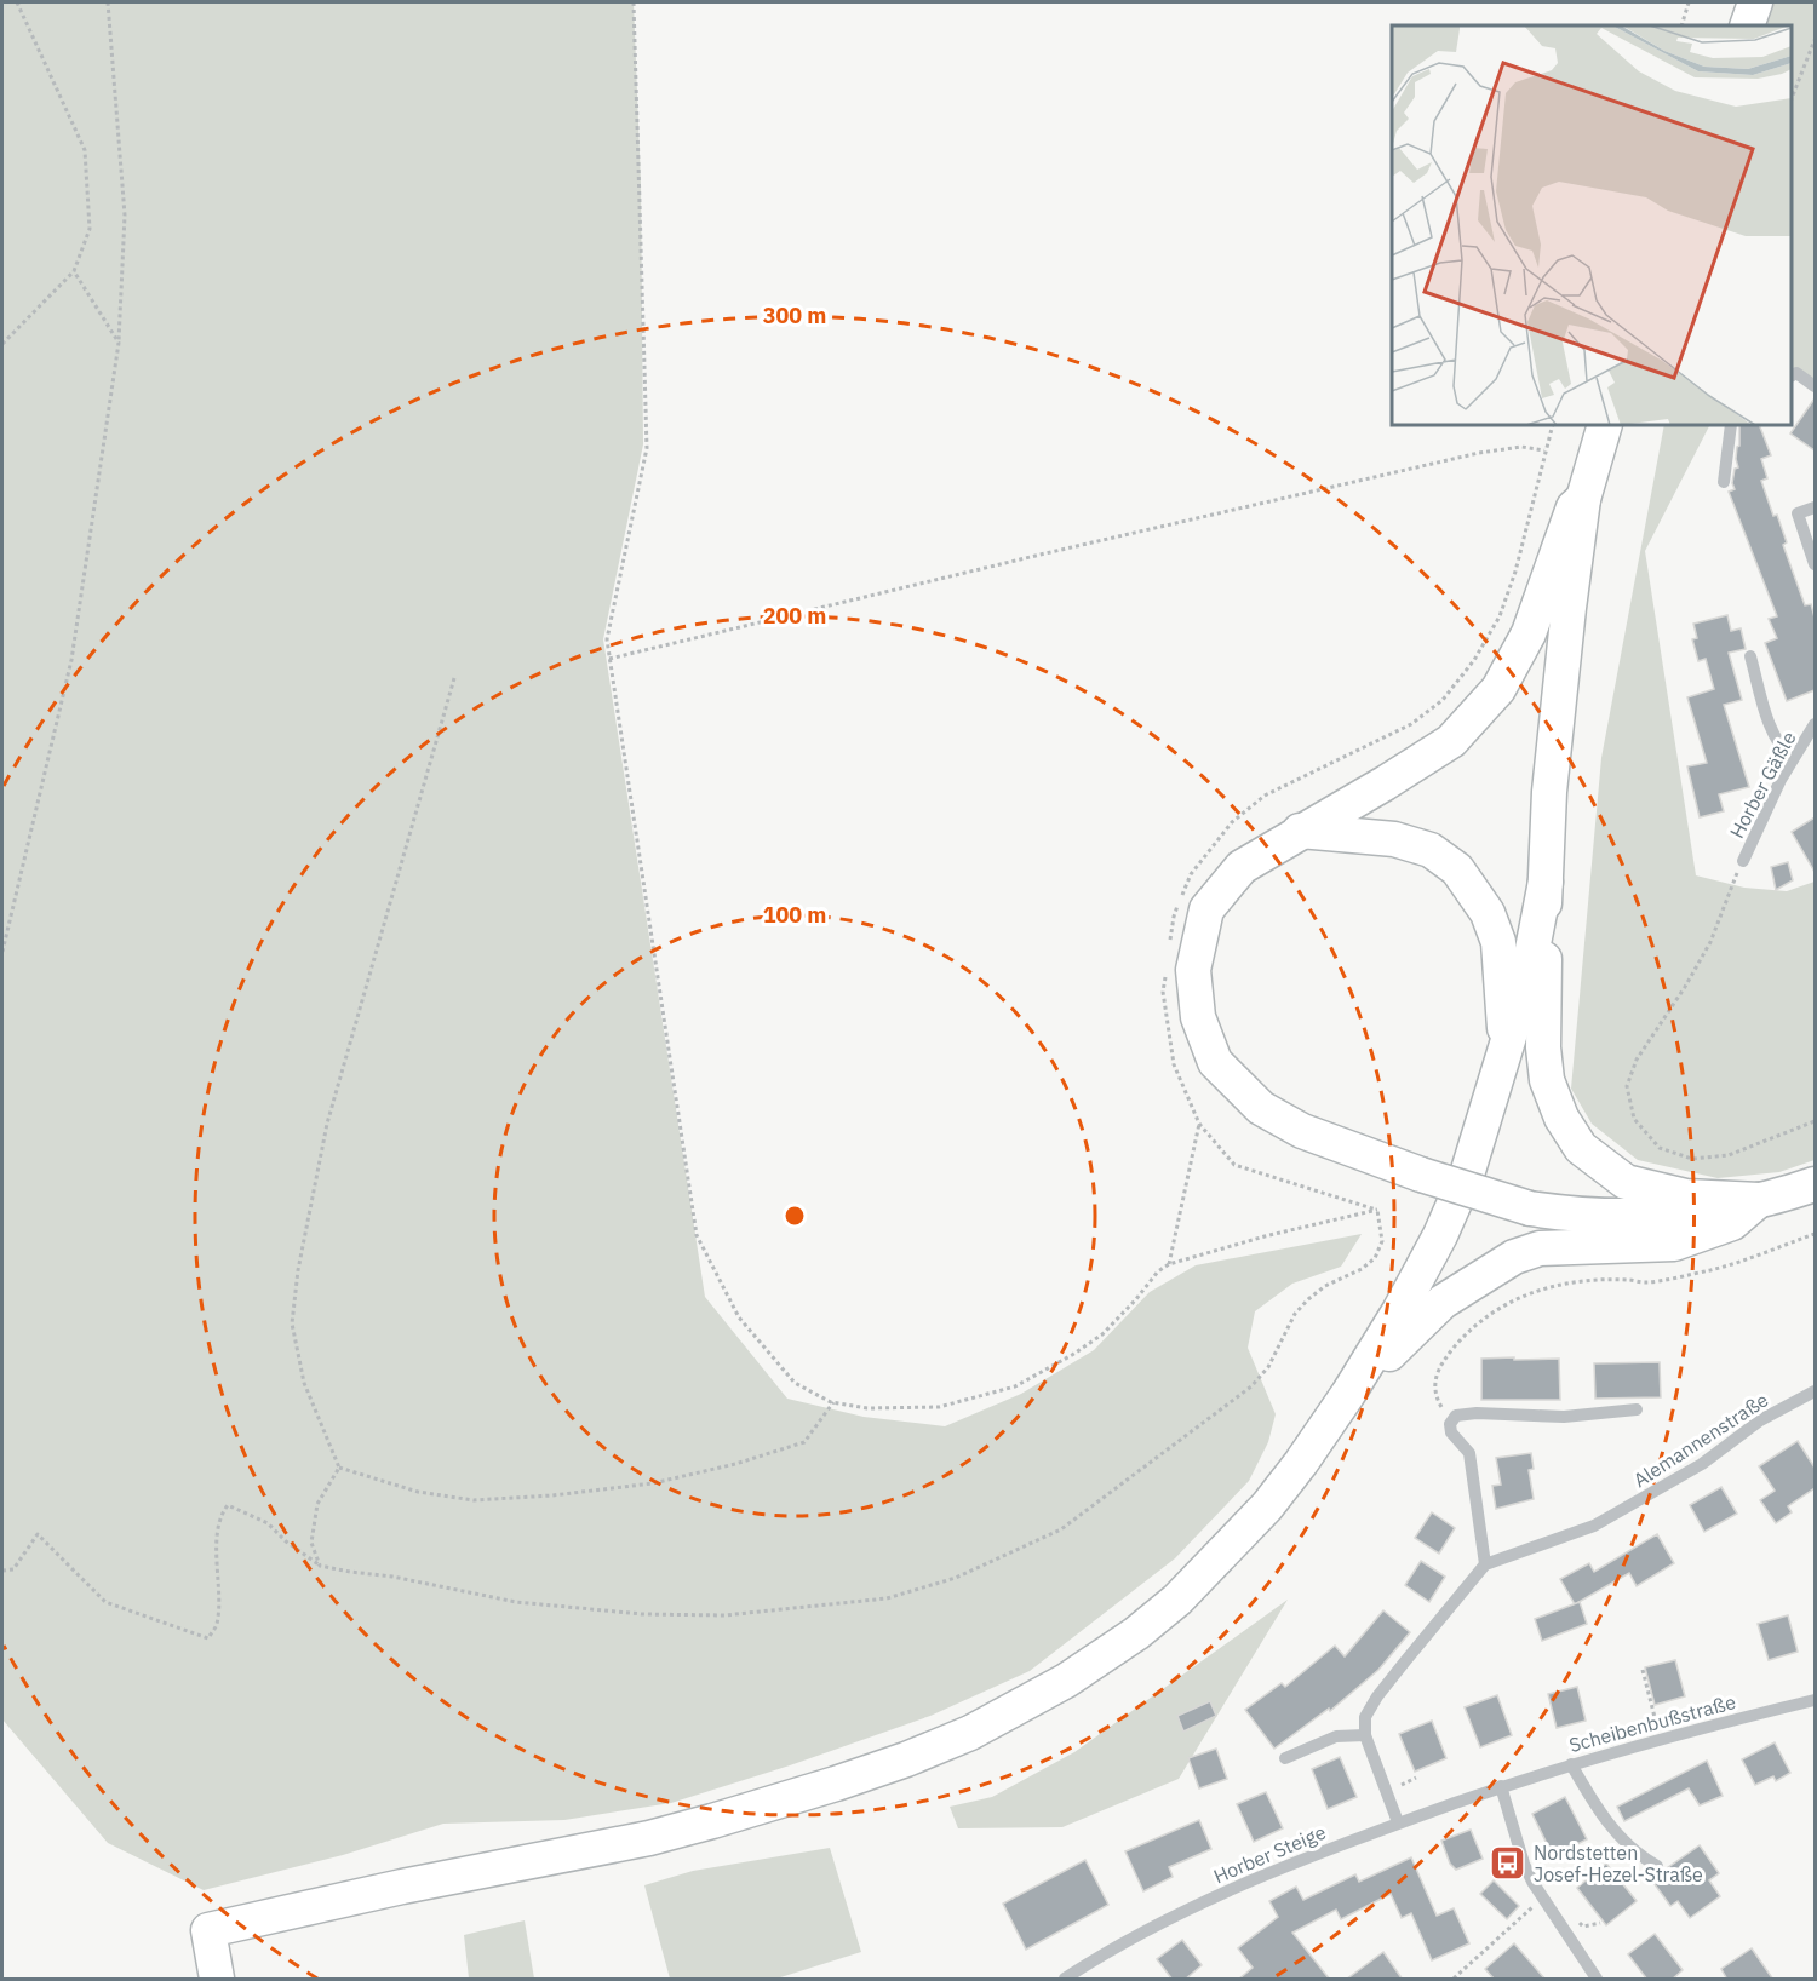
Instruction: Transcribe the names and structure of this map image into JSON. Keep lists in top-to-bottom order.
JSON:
{
  "streets": {
    "street": [
      "Horber Gäßle",
      "Alemannenstraße",
      "Scheibenbußstraße",
      "Horber Steige"
    ]
  },
  "crossings": [
    ["Scheibenbußstraße", "Horber Steige"]
  ],
  "places": {
    "bus stop": ["Nordstetten Josef-Hezel-Straße"]
  },
  "rings": ["300 m", "200 m", "100 m"]
}
